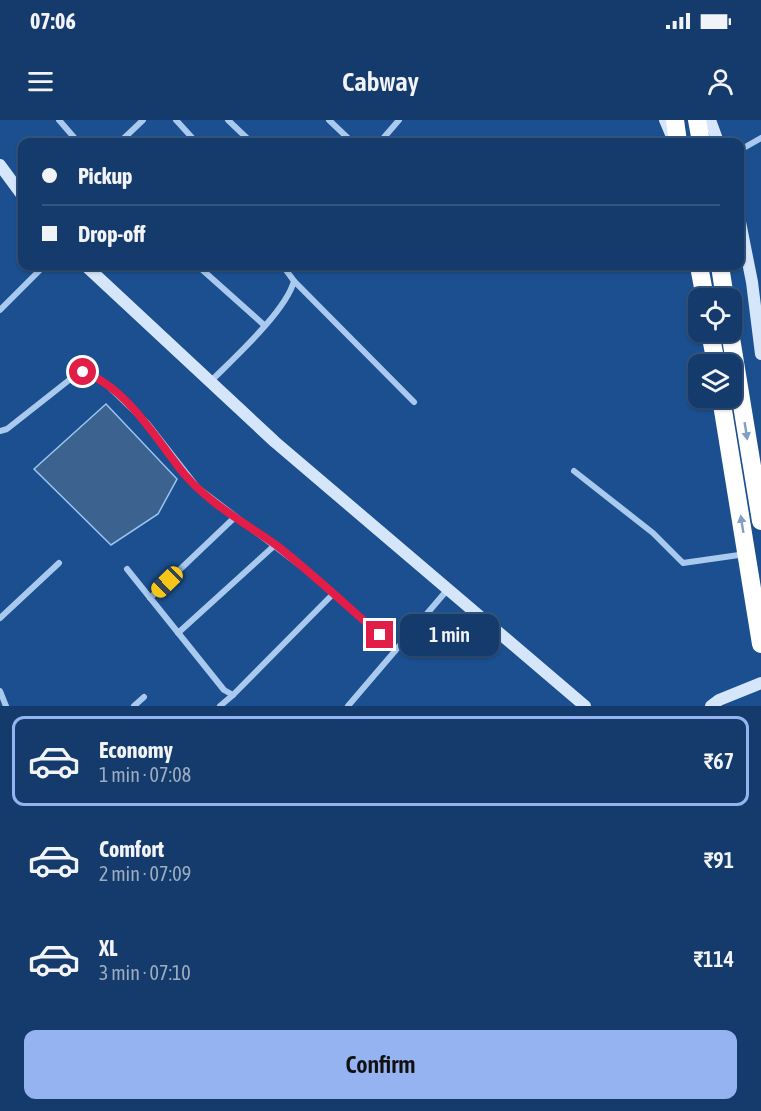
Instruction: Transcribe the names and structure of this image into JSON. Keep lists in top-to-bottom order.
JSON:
{
  "page": {
    "status": "07:06",
    "header": "Cabway",
    "banner": ["Pickup", "Drop-off"],
    "bubble": "1 min",
    "list": [
      {
        "name": "Economy",
        "note": "1 min · 07:08",
        "value": "₹67"
      },
      {
        "name": "Comfort",
        "note": "2 min · 07:09",
        "value": "₹91"
      },
      {
        "name": "XL",
        "note": "3 min · 07:10",
        "value": "₹114"
      }
    ],
    "buttons": "Confirm"
  }
}
